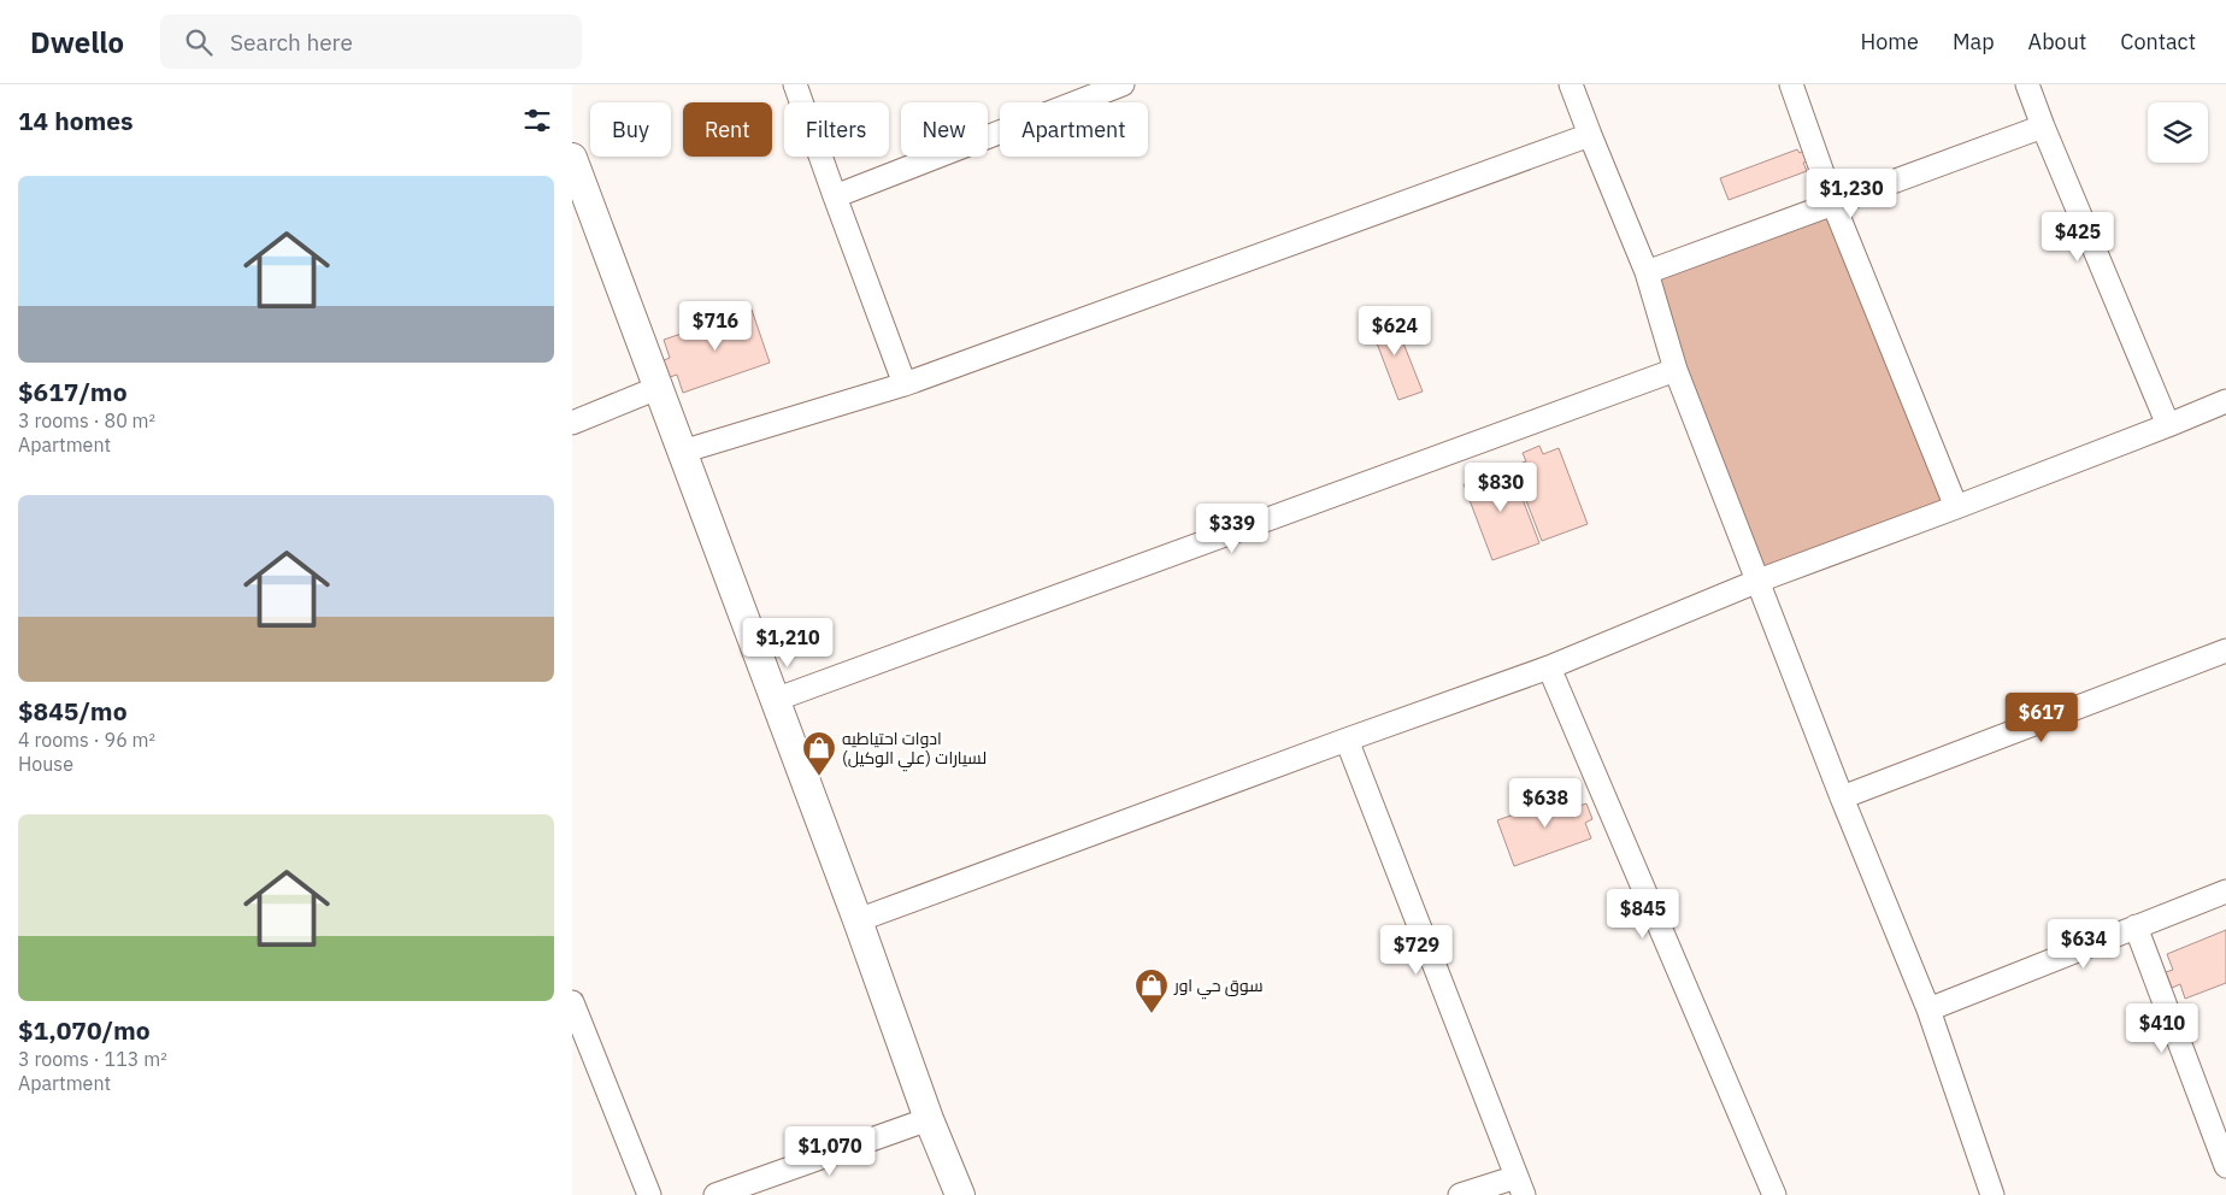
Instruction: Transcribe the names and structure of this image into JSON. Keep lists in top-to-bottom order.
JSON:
{
  "places": {
    "shop": ["ادوات احتياطيه لسيارات (علي الوكيل)", "سوق حي اور"]
  },
  "page": {
    "header": "Dwello",
    "search": "Search here",
    "nav": [
      "Home",
      "Map",
      "About",
      "Contact"
    ],
    "heading": "14 homes",
    "chip": [
      "Buy",
      "Rent",
      "Filters",
      "New",
      "Apartment"
    ],
    "list": [
      {
        "name": "$617/mo",
        "note": "3 rooms · 80 m² · Apartment"
      },
      {
        "name": "$845/mo",
        "note": "4 rooms · 96 m² · House"
      },
      {
        "name": "$1,070/mo",
        "note": "3 rooms · 113 m² · Apartment"
      }
    ],
    "price": [
      "$1,230",
      "$425",
      "$716",
      "$624",
      "$830",
      "$339",
      "$1,210",
      "$617",
      "$638",
      "$845",
      "$634",
      "$729",
      "$410",
      "$1,070"
    ]
  }
}
